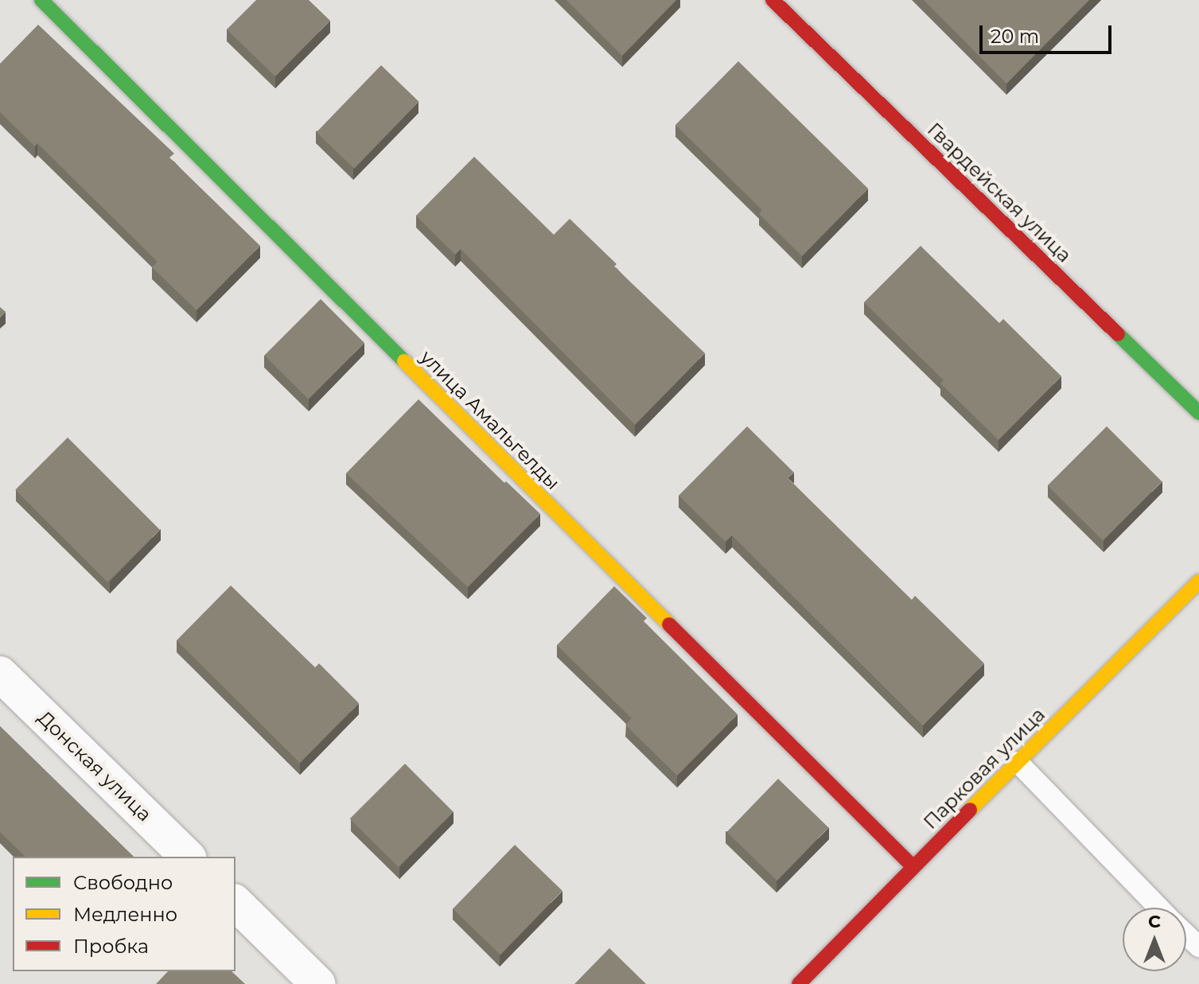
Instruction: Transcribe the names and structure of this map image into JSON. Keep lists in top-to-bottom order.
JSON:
{
  "streets": {
    "street": [
      "Гвардейская улица",
      "улица Амальгелды",
      "Донская улица",
      "Парковая улица"
    ]
  },
  "crossings": [
    ["улица Амальгелды", "Парковая улица"]
  ],
  "legend": ["Свободно", "Медленно", "Пробка"],
  "scale_bar": "20 m",
  "north": "top"
}
